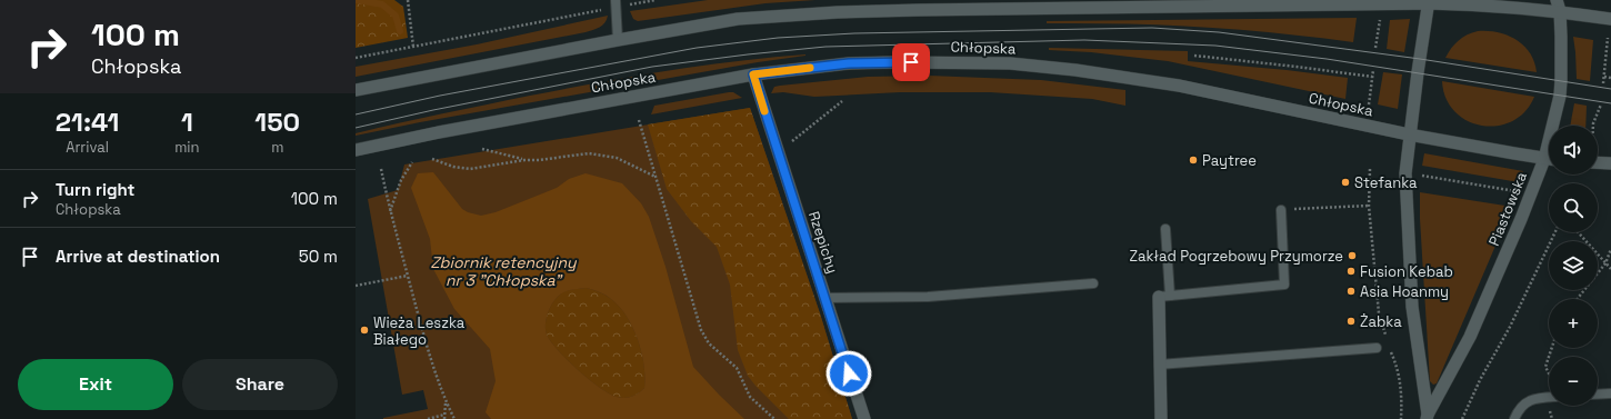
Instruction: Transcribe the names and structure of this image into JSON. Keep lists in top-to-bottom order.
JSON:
{
  "streets": {
    "main road": ["Chłopska", "Piastowska", "Rzepichy"]
  },
  "crossings": [
    ["Chłopska", "Piastowska"],
    ["Chłopska", "Rzepichy"]
  ],
  "water": ["Zbiornik retencyjny nr 3 \"Chłopska\""],
  "places": [
    "Paytree",
    "Stefanka",
    "Zakład Pogrzebowy Przymorze",
    "Fusion Kebab",
    "Asia Hoanmy",
    "Żabka",
    "Wieża Leszka Białego"
  ],
  "page": {
    "turn": ["100 m", "Chłopska"],
    "eta": [
      "21:41",
      "Arrival",
      "1",
      "min",
      "150",
      "m"
    ],
    "map_buttons": ["+", "−"],
    "list": [
      {
        "name": "Turn right",
        "note": "Chłopska",
        "value": "100 m"
      },
      {
        "name": "Arrive at destination",
        "value": "50 m"
      }
    ],
    "buttons": ["Exit", "Share"]
  }
}
